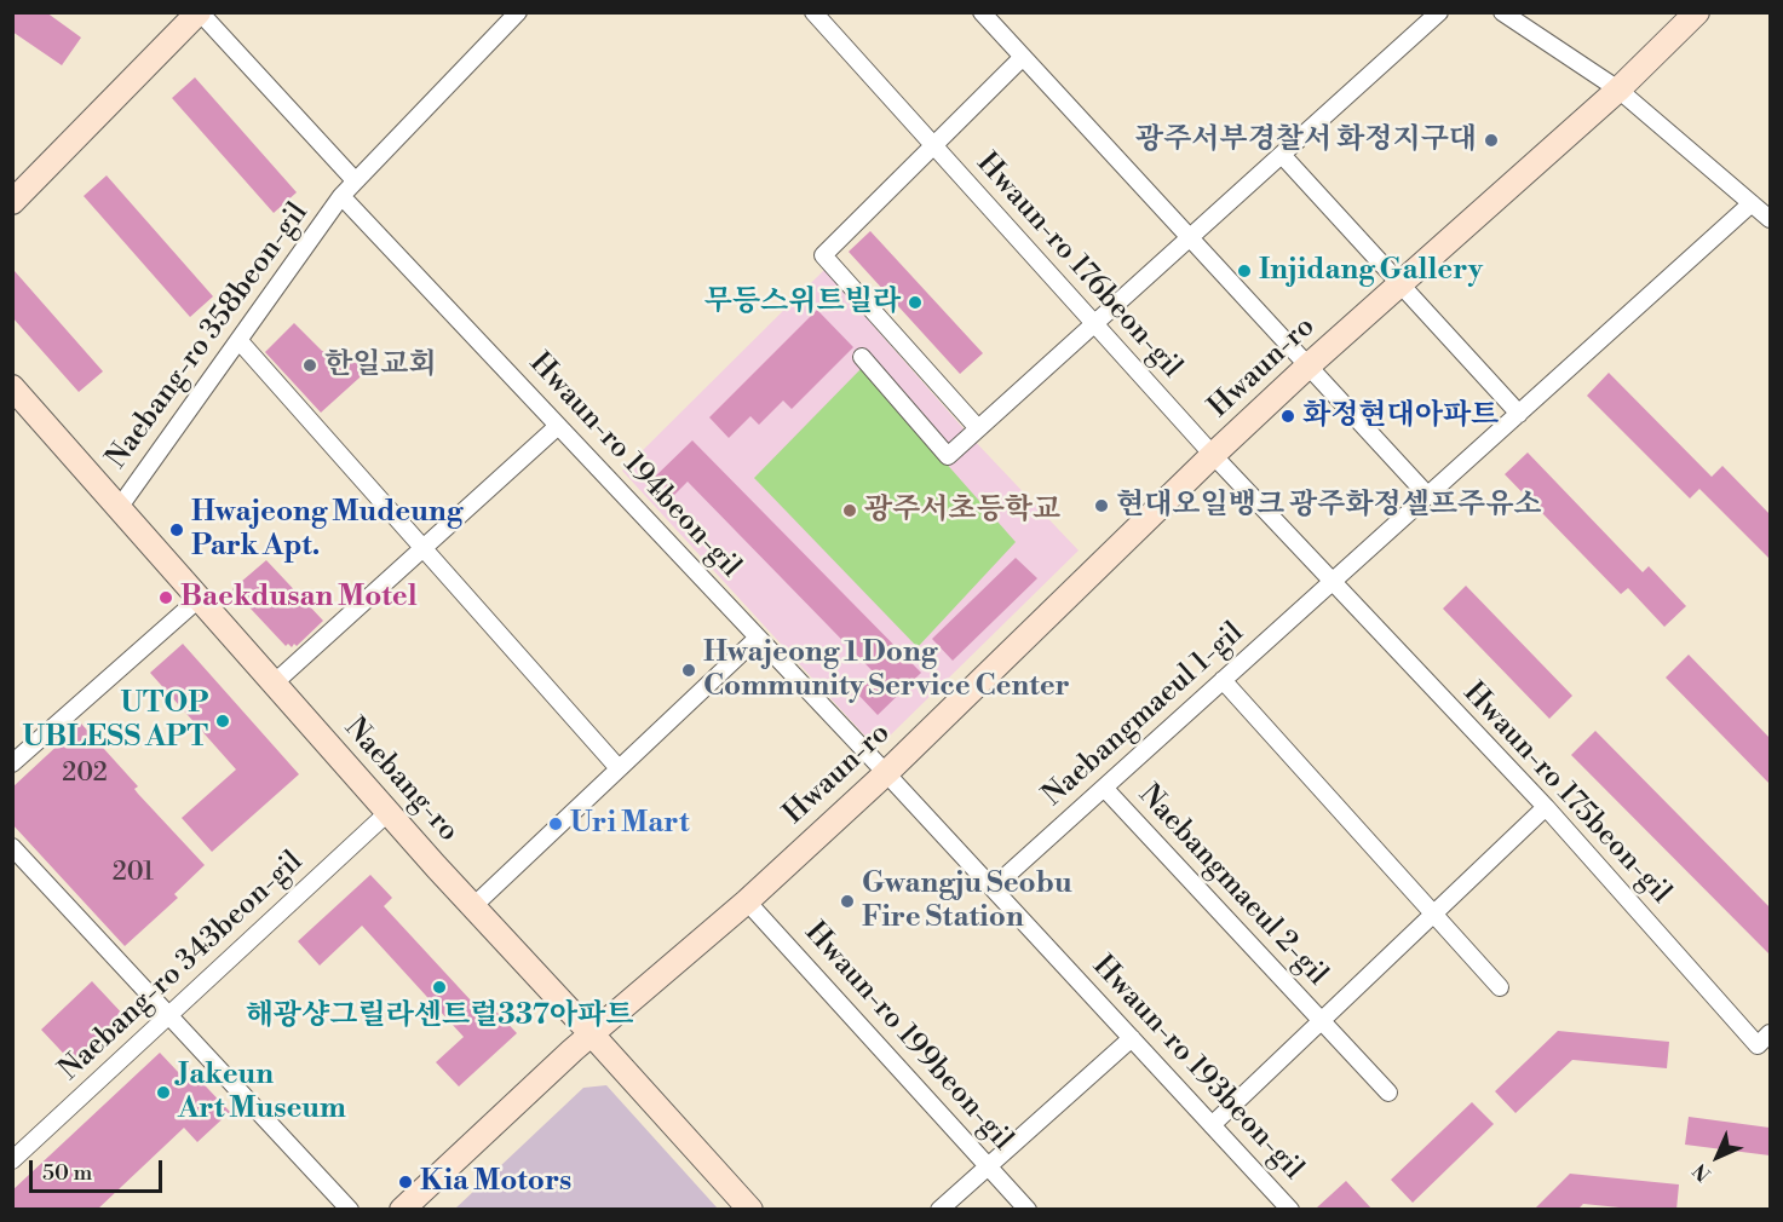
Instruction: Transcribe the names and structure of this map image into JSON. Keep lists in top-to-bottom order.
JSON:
{
  "streets": {
    "street": [
      "Hwaun-ro 176beon-gil",
      "Naebang-ro 358beon-gil",
      "Hwaun-ro",
      "Hwaun-ro 194beon-gil",
      "Naebangmaeul 1-gil",
      "Naebang-ro",
      "Hwaun-ro 175beon-gil",
      "Naebangmaeul 2-gil",
      "Naebang-ro 343beon-gil",
      "Hwaun-ro 199beon-gil",
      "Hwaun-ro 193beon-gil"
    ]
  },
  "crossings": [
    ["Hwaun-ro 176beon-gil", "Hwaun-ro"],
    ["Hwaun-ro 176beon-gil", "Hwaun-ro 175beon-gil"],
    ["Naebang-ro 358beon-gil", "Hwaun-ro 194beon-gil"],
    ["Naebang-ro 358beon-gil", "Naebang-ro"],
    ["Hwaun-ro", "Hwaun-ro 194beon-gil"],
    ["Hwaun-ro", "Naebang-ro"],
    ["Hwaun-ro", "Hwaun-ro 175beon-gil"],
    ["Hwaun-ro", "Hwaun-ro 199beon-gil"],
    ["Hwaun-ro", "Hwaun-ro 193beon-gil"],
    ["Hwaun-ro 194beon-gil", "Hwaun-ro 193beon-gil"],
    ["Naebangmaeul 1-gil", "Hwaun-ro 175beon-gil"],
    ["Naebangmaeul 1-gil", "Naebangmaeul 2-gil"],
    ["Naebangmaeul 1-gil", "Hwaun-ro 193beon-gil"],
    ["Naebang-ro", "Naebang-ro 343beon-gil"],
    ["Hwaun-ro 175beon-gil", "Naebangmaeul 2-gil"],
    ["Naebangmaeul 2-gil", "Hwaun-ro 193beon-gil"]
  ],
  "places": [
    "광주서부경찰서 화정지구대",
    "Injidang Gallery",
    "무등스위트빌라",
    "한일교회",
    "화정현대아파트",
    "현대오일뱅크 광주화정셀프주유소",
    "광주서초등학교",
    "Hwajeong Mudeung Park Apt.",
    "Baekdusan Motel",
    "Hwajeong 1 Dong Community Service Center",
    "UTOP UBLESS APT",
    "Uri Mart",
    "Gwangju Seobu Fire Station",
    "해광샹그릴라센트럴337아파트",
    "Jakeun Art Museum",
    "Kia Motors"
  ],
  "house_numbers": ["202", "201"],
  "scale_bar": "50 m",
  "north": "bottom left"
}
